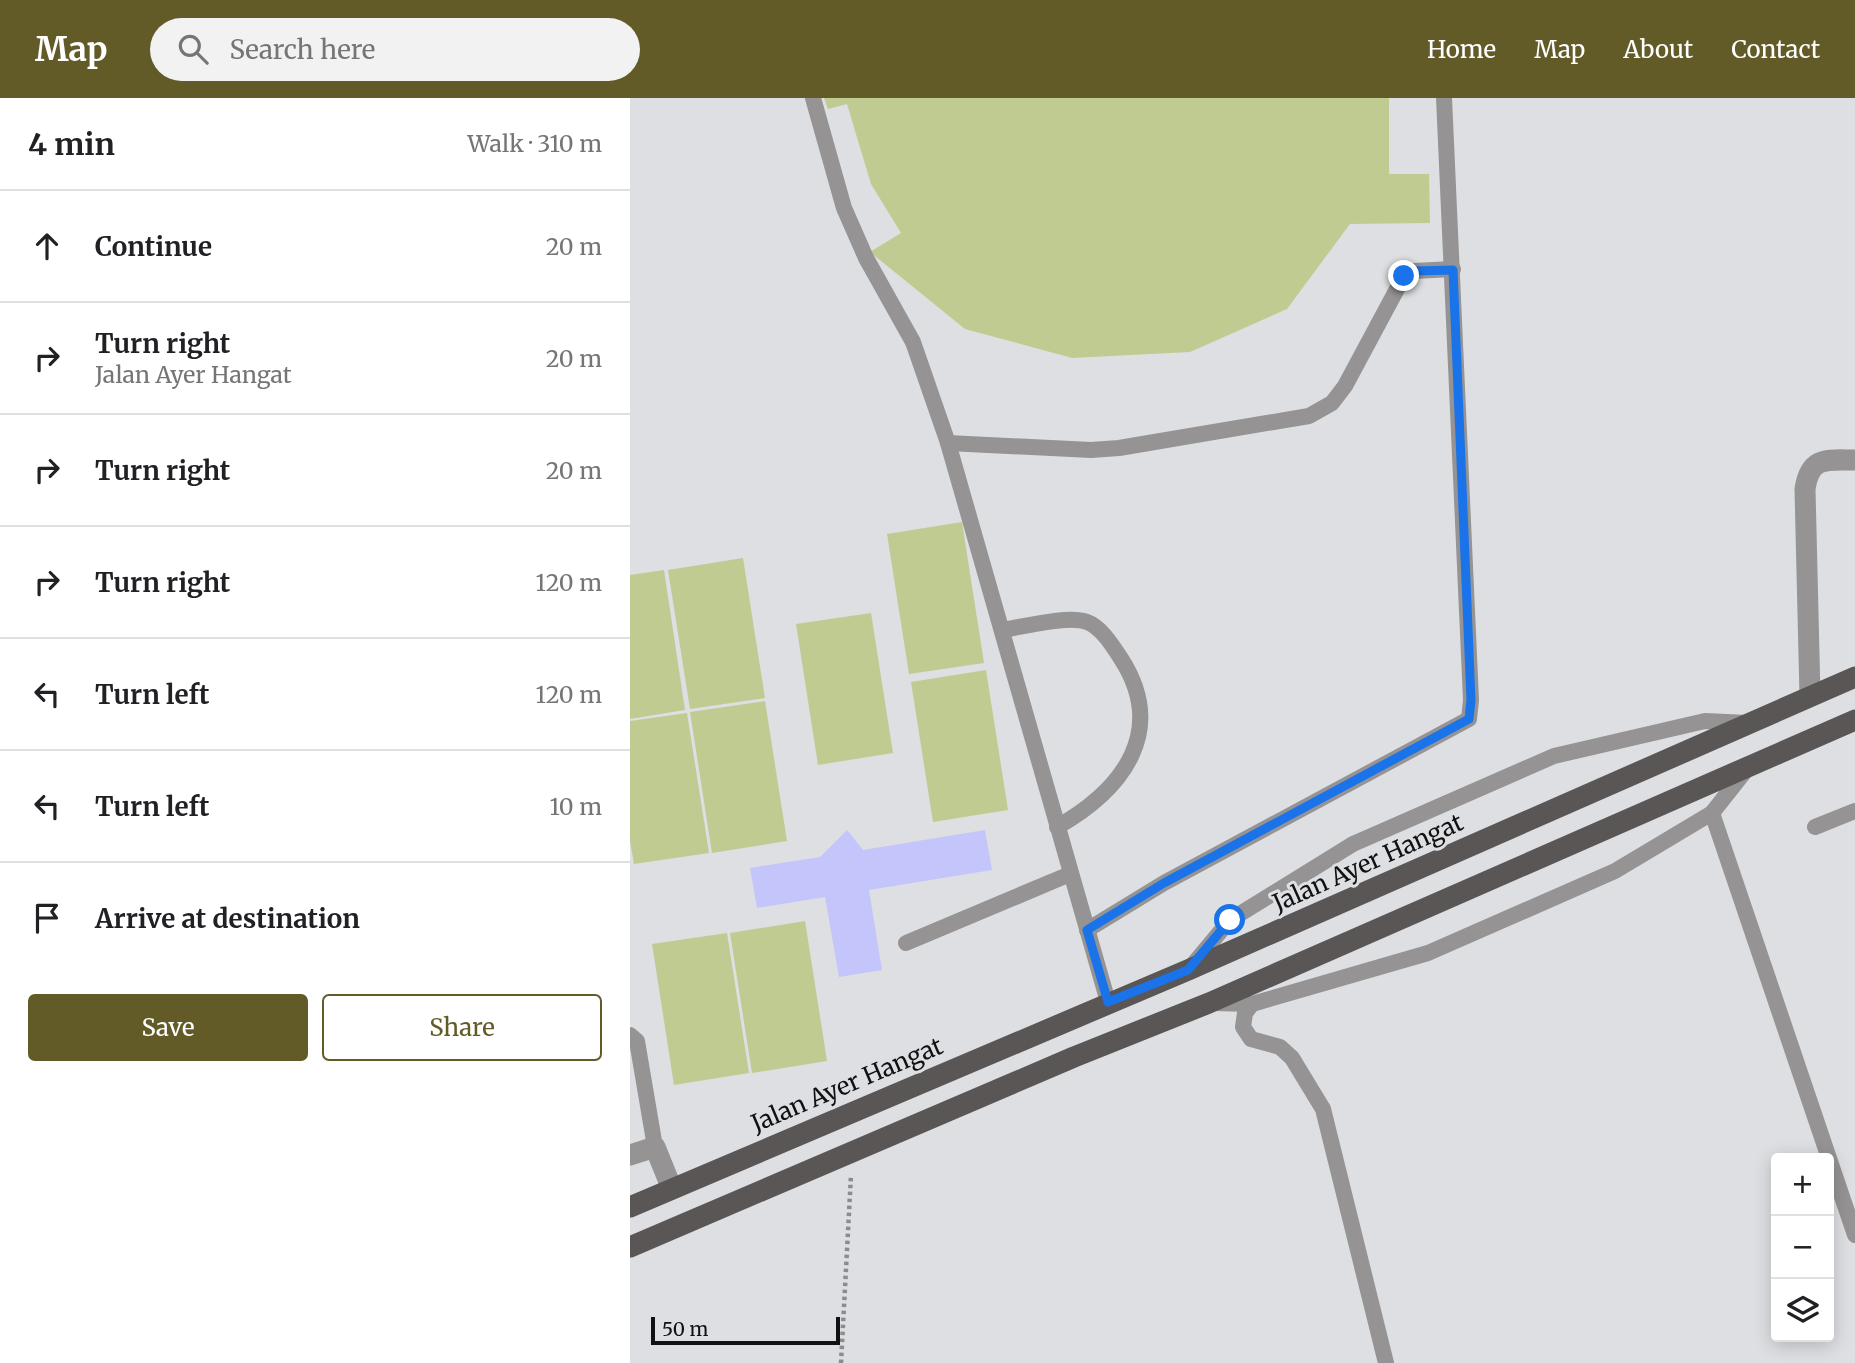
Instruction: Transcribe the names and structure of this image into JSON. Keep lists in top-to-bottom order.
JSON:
{
  "streets": {
    "main road": ["Jalan Ayer Hangat"]
  },
  "scale_bar": "50 m",
  "page": {
    "header": "Map",
    "search": "Search here",
    "nav": [
      "Home",
      "Map",
      "About",
      "Contact"
    ],
    "heading": ["4 min", "Walk · 310 m"],
    "list": [
      ["Continue", "20 m"],
      ["Turn right", "Jalan Ayer Hangat", "20 m"],
      ["Turn right", "20 m"],
      ["Turn right", "120 m"],
      ["Turn left", "120 m"],
      ["Turn left", "10 m"],
      "Arrive at destination"
    ],
    "buttons": ["Save", "Share"],
    "map_buttons": ["+", "−"],
    "scale": "50 m"
  }
}
